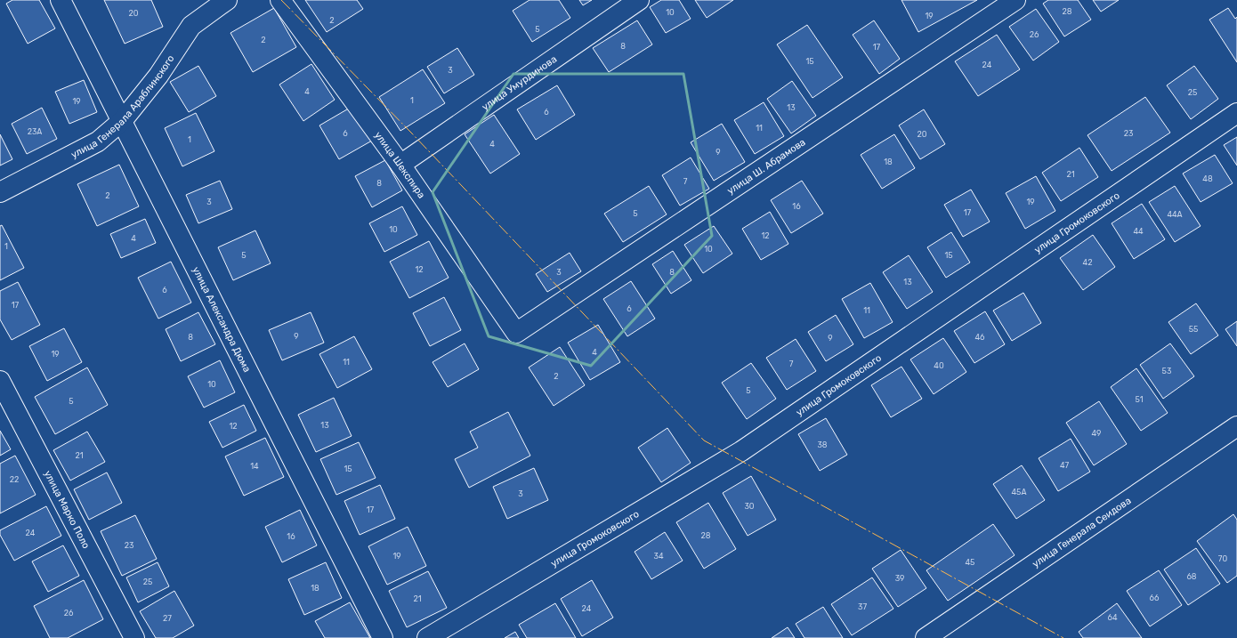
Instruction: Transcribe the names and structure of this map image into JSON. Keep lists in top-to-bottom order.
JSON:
{
  "streets": {
    "street": [
      "улица Умурдинова",
      "улица Генерала Араблинского",
      "улица Шекспира",
      "улица Ш. Абрамова",
      "улица Громоковского",
      "улица Александра Дюма",
      "улица Марко Поло",
      "улица Генерала Сеидова"
    ]
  },
  "crossings": [
    ["улица Умурдинова", "улица Шекспира"],
    ["улица Генерала Араблинского", "улица Александра Дюма"],
    ["улица Шекспира", "улица Ш. Абрамова"]
  ],
  "house_numbers": [
    "28",
    "10",
    "20",
    "19",
    "2",
    "5",
    "26",
    "2",
    "8",
    "17",
    "15",
    "24",
    "3",
    "4",
    "25",
    "1",
    "19",
    "13",
    "6",
    "11",
    "23А",
    "6",
    "23",
    "20",
    "1",
    "4",
    "9",
    "18",
    "21",
    "48",
    "7",
    "8",
    "2",
    "3",
    "19",
    "16",
    "17",
    "5",
    "44А",
    "10",
    "44",
    "12",
    "4",
    "1",
    "10",
    "5",
    "15",
    "42",
    "12",
    "3",
    "8",
    "13",
    "6",
    "17",
    "6",
    "11",
    "55",
    "9",
    "8",
    "46",
    "9",
    "4",
    "19",
    "11",
    "7",
    "40",
    "53",
    "2",
    "10",
    "5",
    "51",
    "5",
    "13",
    "12",
    "49",
    "38",
    "21",
    "47",
    "14",
    "15",
    "22",
    "45А",
    "3",
    "30",
    "17",
    "24",
    "28",
    "16",
    "23",
    "19",
    "34",
    "70",
    "45",
    "68",
    "39",
    "25",
    "18",
    "66",
    "21",
    "37",
    "24",
    "26",
    "64",
    "27"
  ]
}
